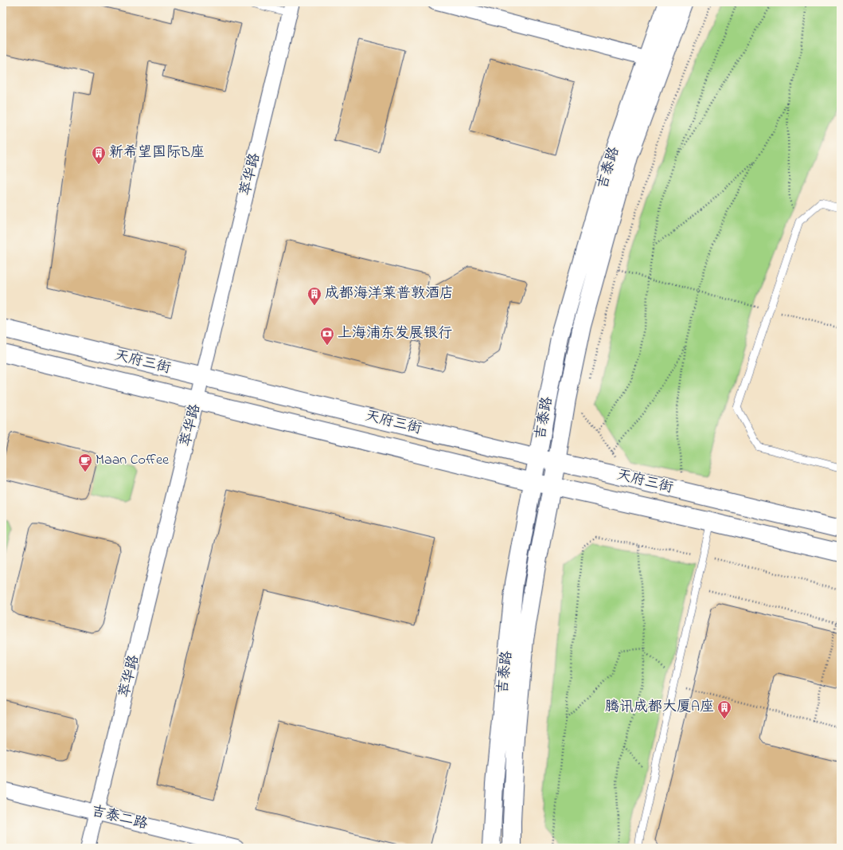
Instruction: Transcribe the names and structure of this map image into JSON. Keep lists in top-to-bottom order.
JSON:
{
  "streets": {
    "street": [
      "吉泰路",
      "萃华路",
      "天府三街",
      "吉泰二路"
    ]
  },
  "crossings": [
    ["吉泰路", "天府三街"],
    ["萃华路", "天府三街"],
    ["萃华路", "吉泰二路"]
  ],
  "places": {
    "building": ["新希望国际B座", "成都海洋莱普敦酒店", "腾讯成都大厦A座"],
    "bank": ["上海浦东发展银行"],
    "cafe": ["Maan Coffee"]
  }
}
